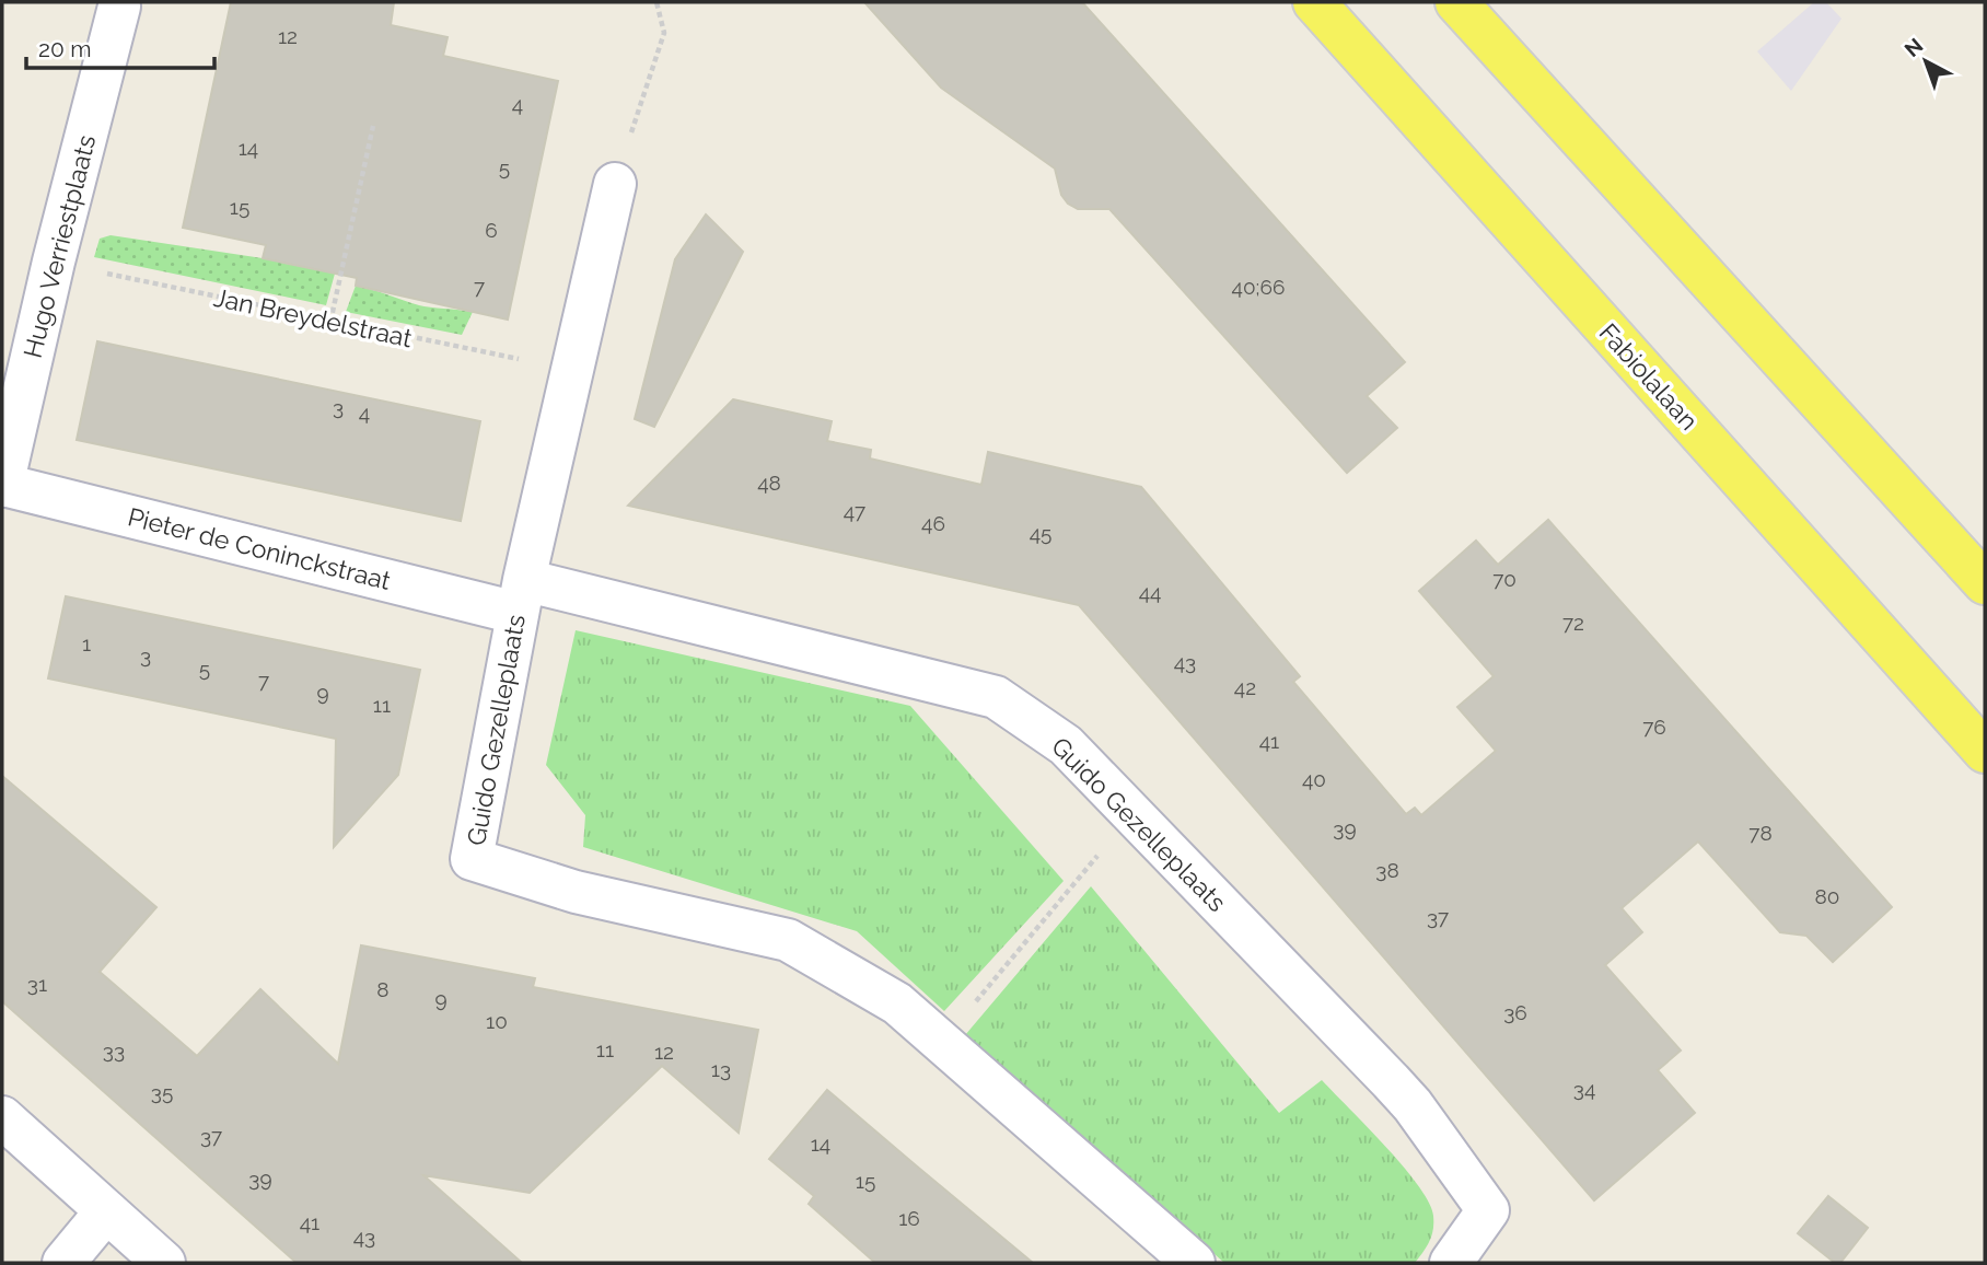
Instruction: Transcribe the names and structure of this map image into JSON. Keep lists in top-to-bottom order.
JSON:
{
  "streets": {
    "main road": ["Fabiolalaan"],
    "street": ["Hugo Verriestplaats", "Pieter de Coninckstraat", "Guido Gezelleplaats"],
    "path": ["Jan Breydelstraat"]
  },
  "crossings": [
    ["Hugo Verriestplaats", "Jan Breydelstraat"],
    ["Hugo Verriestplaats", "Pieter de Coninckstraat"],
    ["Jan Breydelstraat", "Guido Gezelleplaats"],
    ["Pieter de Coninckstraat", "Guido Gezelleplaats"]
  ],
  "house_numbers": [
    "12",
    "4",
    "14",
    "5",
    "15",
    "6",
    "7",
    "40;66",
    "3",
    "4",
    "48",
    "47",
    "46",
    "45",
    "70",
    "44",
    "72",
    "1",
    "3",
    "43",
    "5",
    "7",
    "42",
    "9",
    "11",
    "76",
    "41",
    "40",
    "39",
    "78",
    "38",
    "80",
    "37",
    "31",
    "8",
    "9",
    "36",
    "10",
    "11",
    "33",
    "12",
    "13",
    "34",
    "35",
    "37",
    "14",
    "39",
    "15",
    "16",
    "41",
    "43"
  ],
  "scale_bar": "20 m",
  "north": "top left"
}
